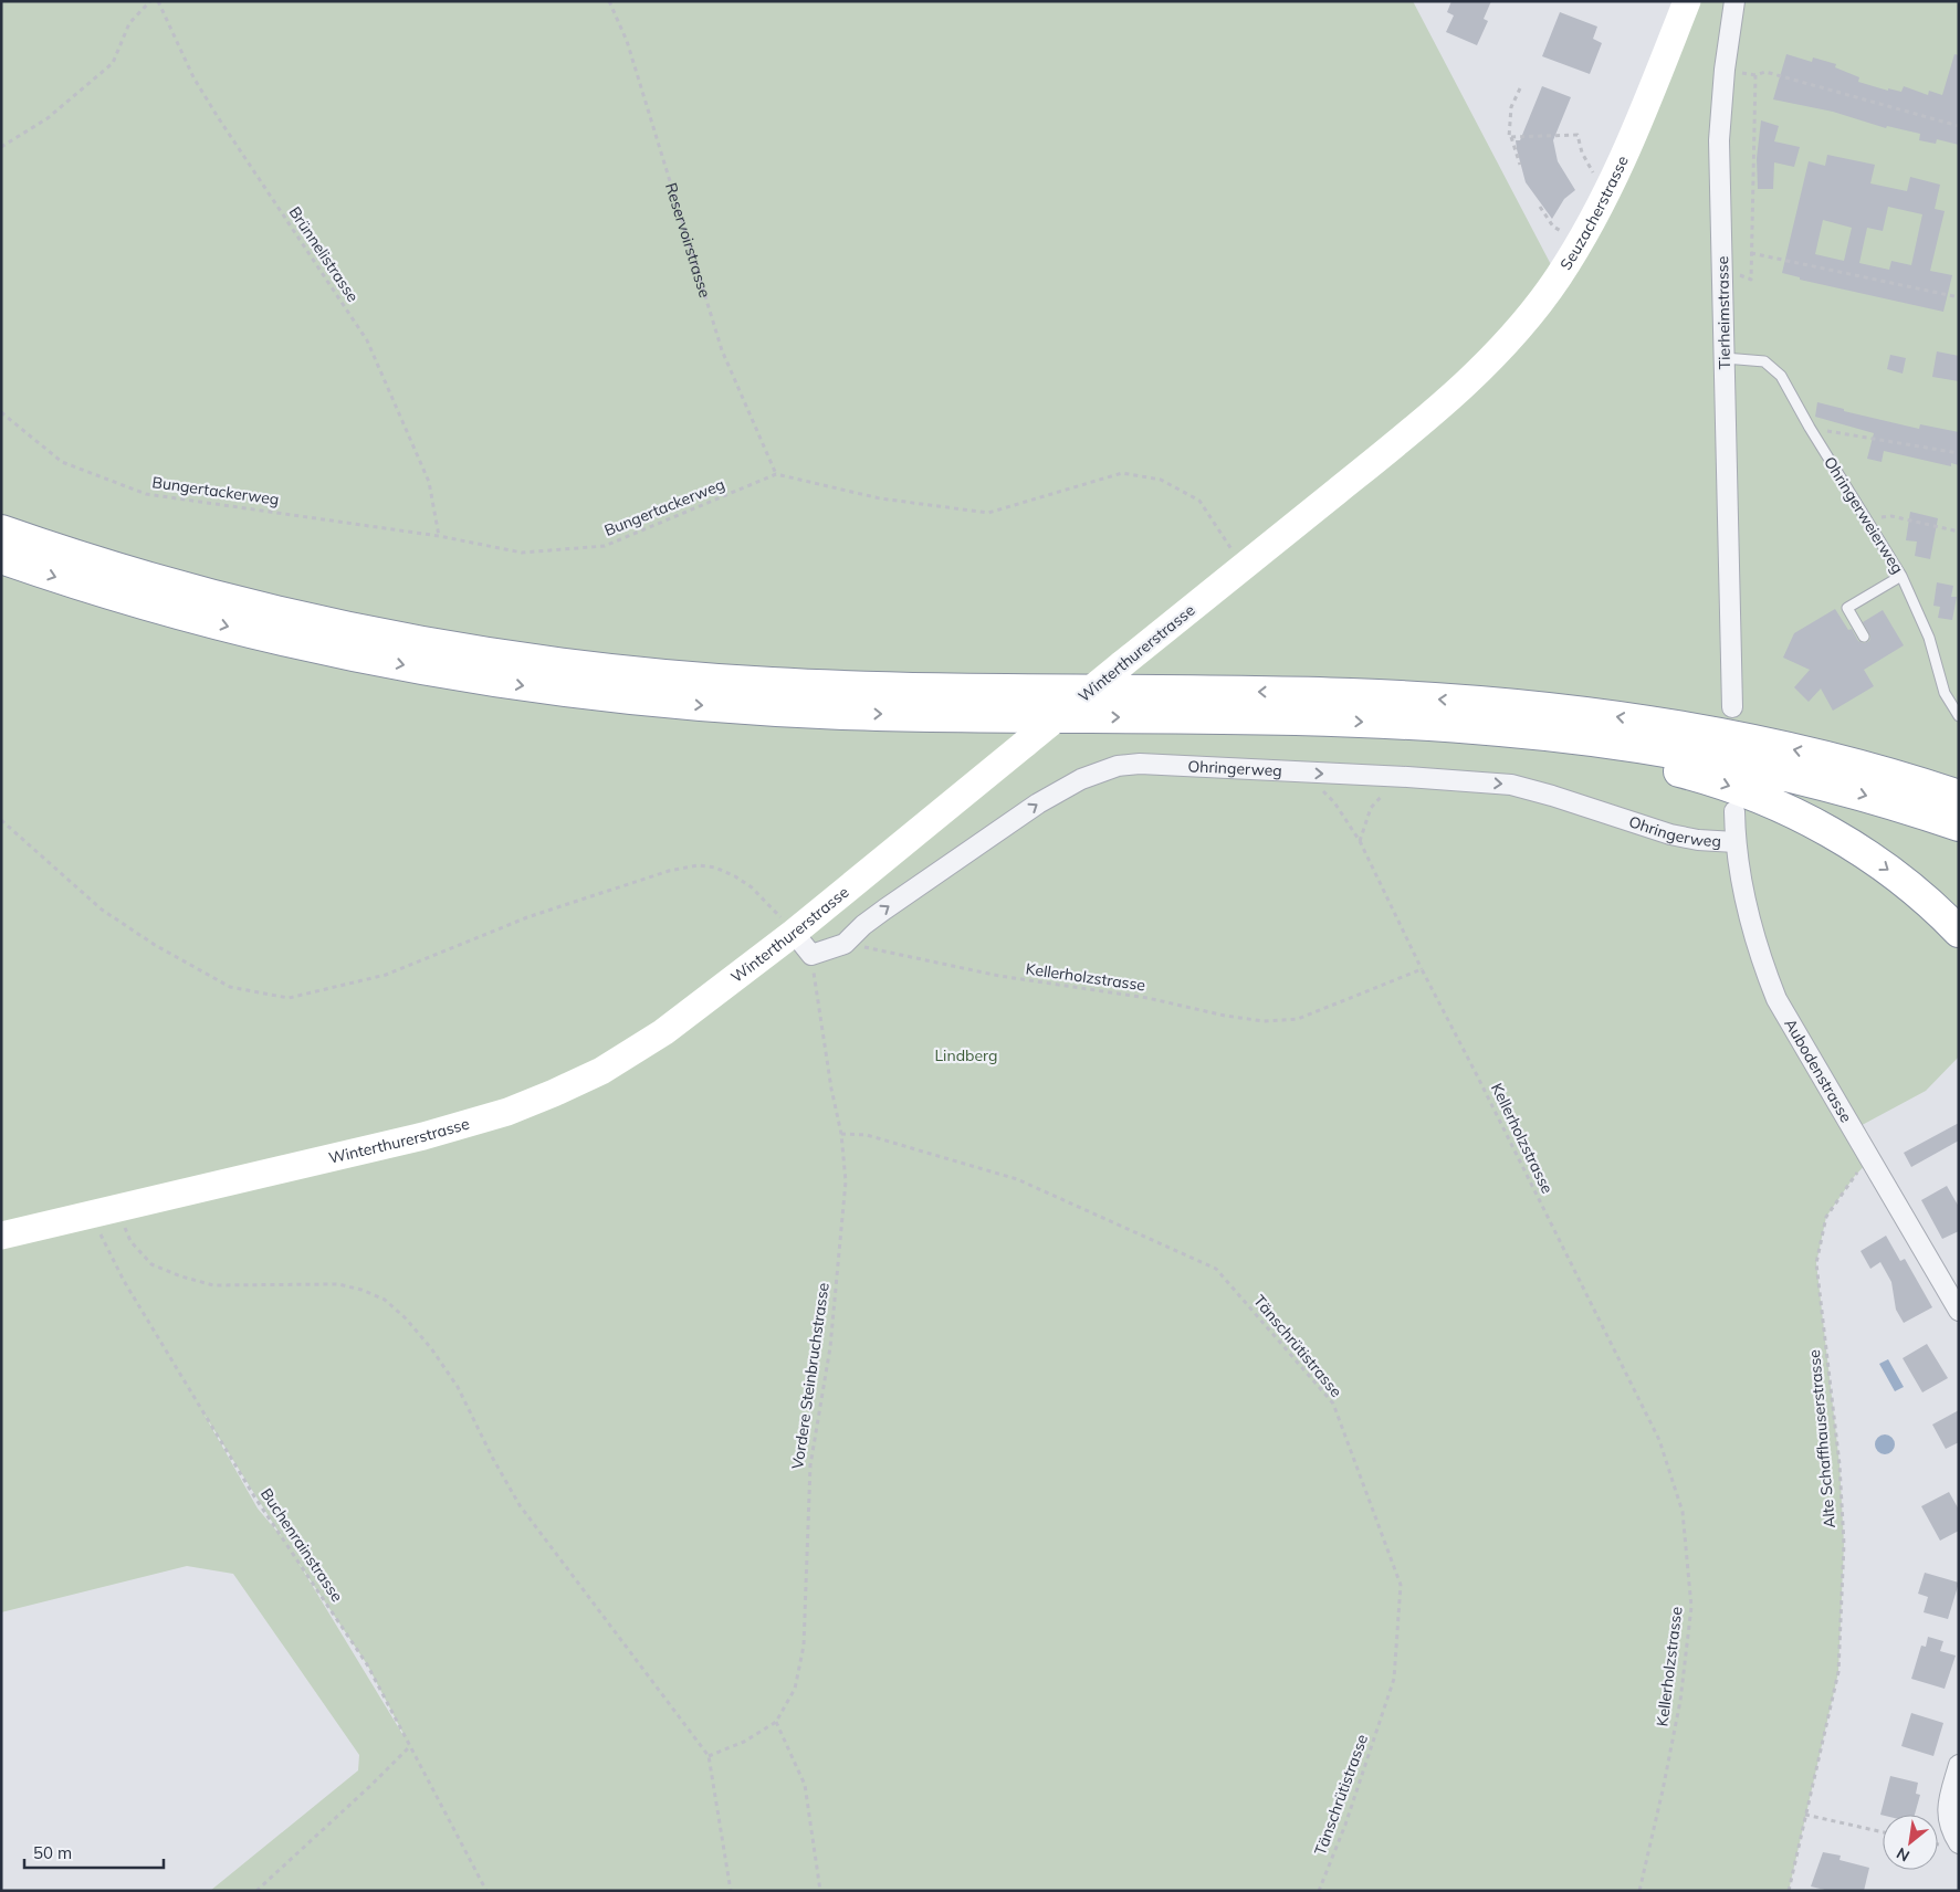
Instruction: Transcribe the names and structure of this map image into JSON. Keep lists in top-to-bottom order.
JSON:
{
  "streets": {
    "main road": ["Seuzacherstrasse", "Winterthurerstrasse"],
    "street": ["Tierheimstrasse", "Ohringerweg", "Aubodenstrasse"],
    "lane": ["Ohringerweierweg"],
    "path": [
      "Reservoirstrasse",
      "Brünnelistrasse",
      "Bungertackerweg",
      "Kellerholzstrasse",
      "Tänschrütistrasse",
      "Vordere Steinbruchstrasse",
      "Alte Schaffhauserstrasse",
      "Buchenrainstrasse"
    ]
  },
  "crossings": [
    ["Seuzacherstrasse", "Winterthurerstrasse"],
    ["Reservoirstrasse", "Bungertackerweg"],
    ["Brünnelistrasse", "Bungertackerweg"],
    ["Tierheimstrasse", "Ohringerweierweg"],
    ["Ohringerweg", "Kellerholzstrasse"],
    ["Ohringerweg", "Aubodenstrasse"],
    ["Ohringerweg", "Vordere Steinbruchstrasse"],
    ["Aubodenstrasse", "Alte Schaffhauserstrasse"],
    ["Tänschrütistrasse", "Vordere Steinbruchstrasse"]
  ],
  "one_way": ["Ohringerweg"],
  "parks": ["Lindberg"],
  "scale_bar": "50 m",
  "north": "bottom left"
}
